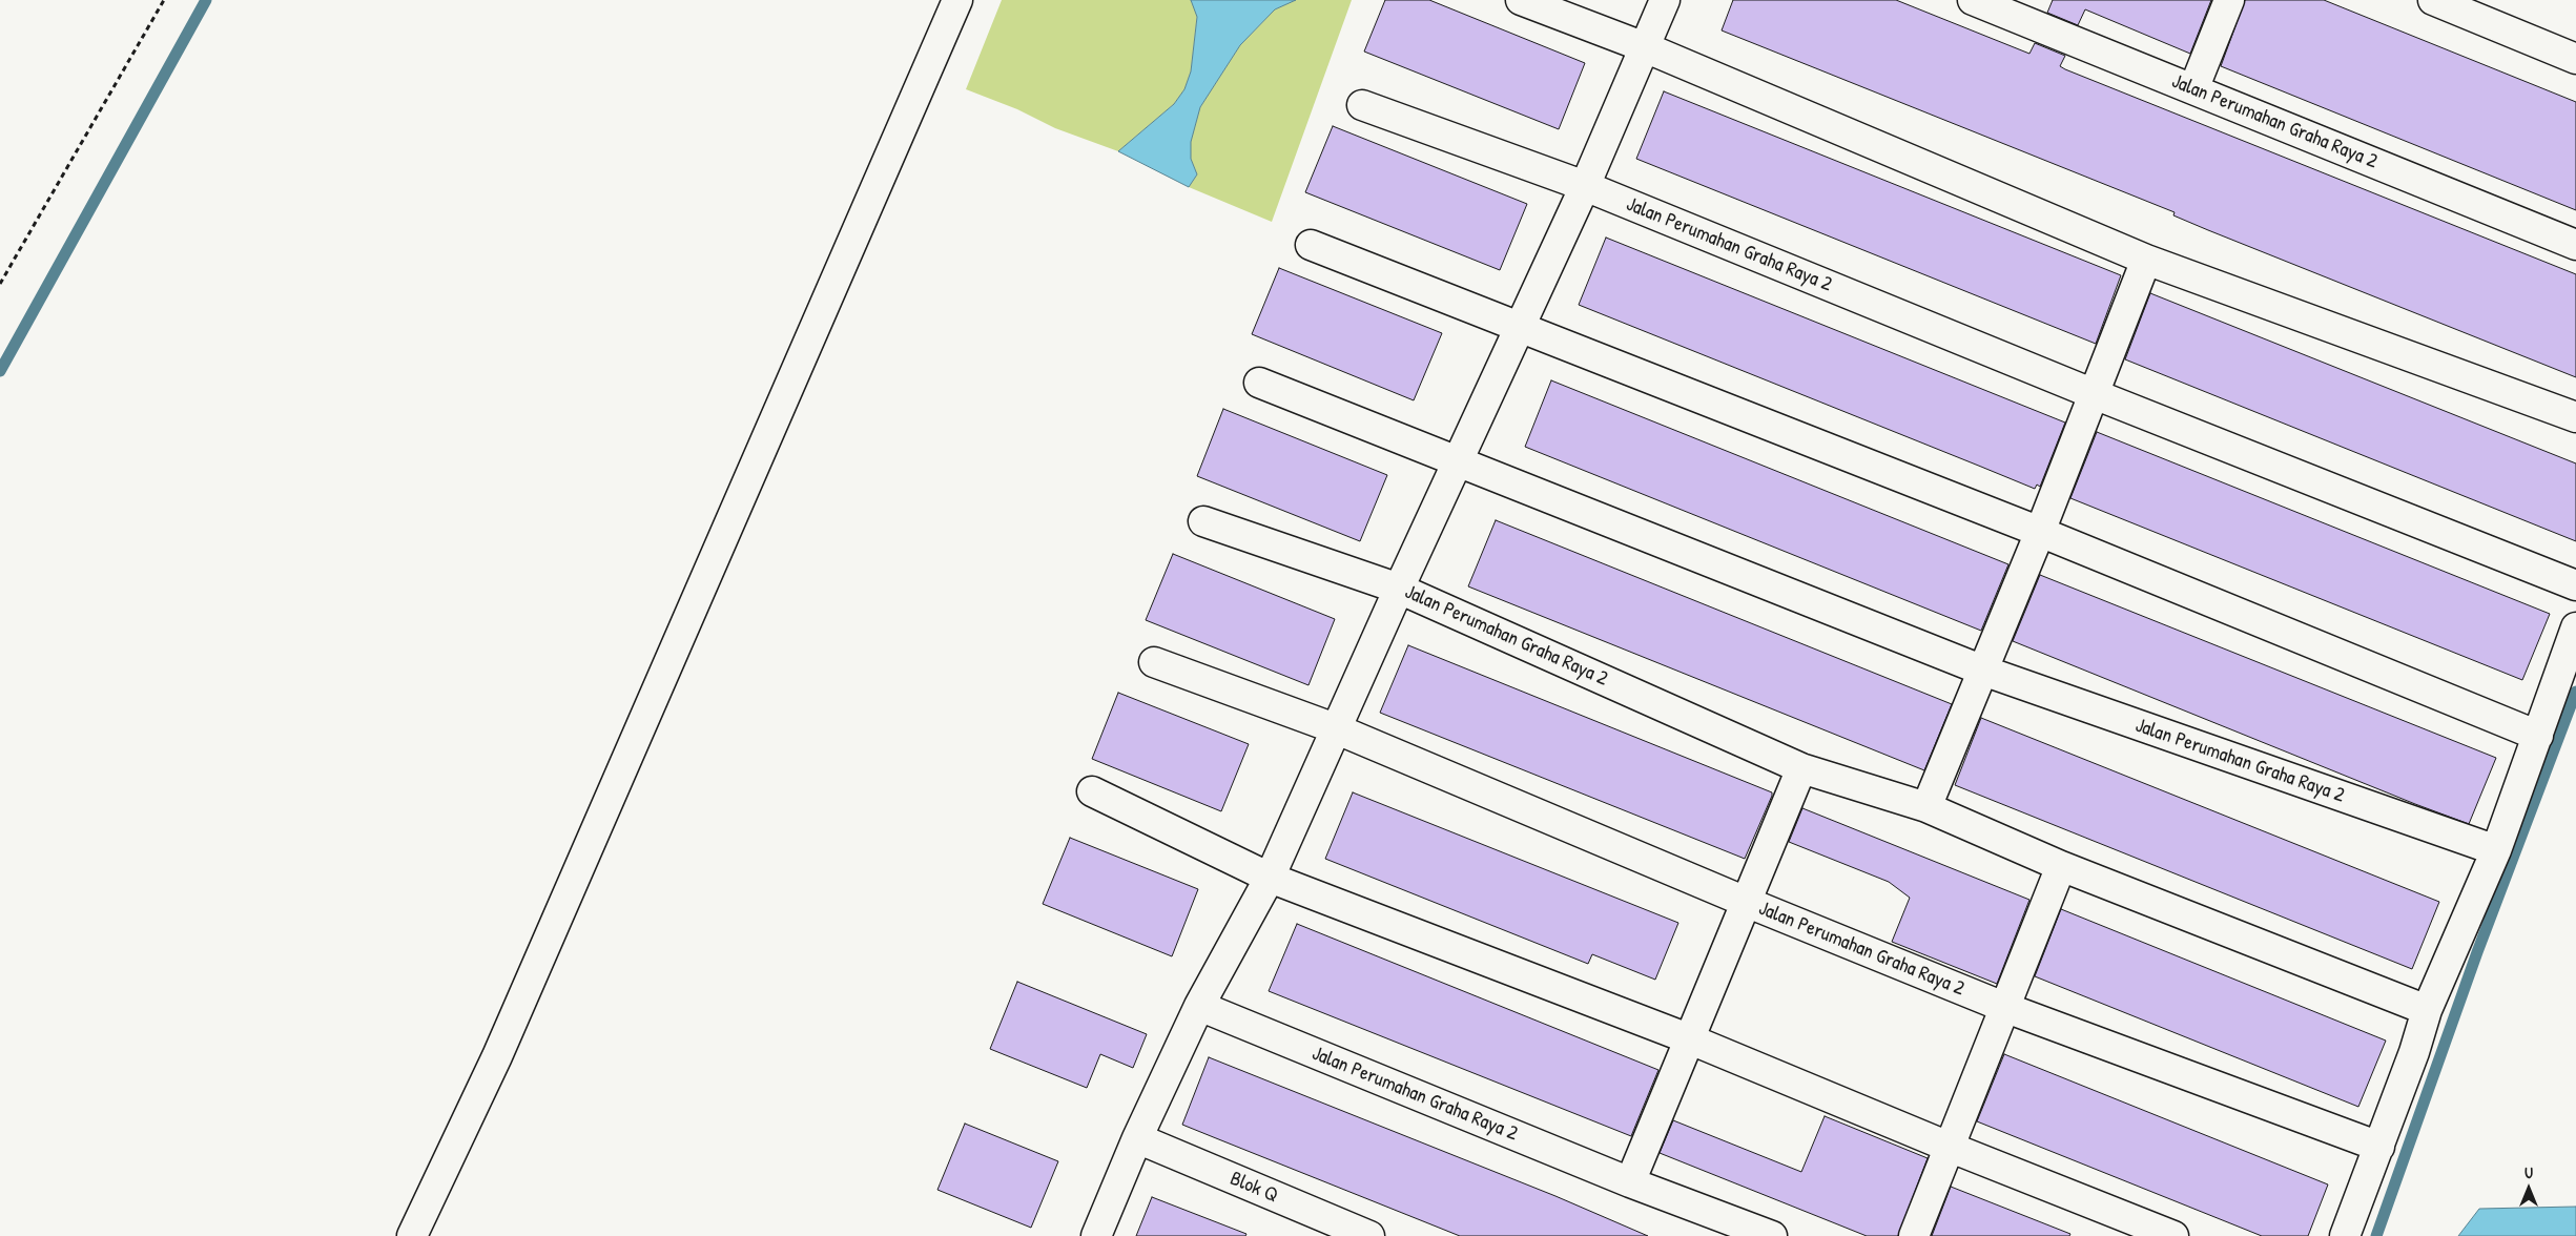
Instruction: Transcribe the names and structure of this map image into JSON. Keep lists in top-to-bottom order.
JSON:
{
  "streets": {
    "street": ["Jalan Perumahan Graha Raya 2", "Blok Q"]
  },
  "north": "top"
}
